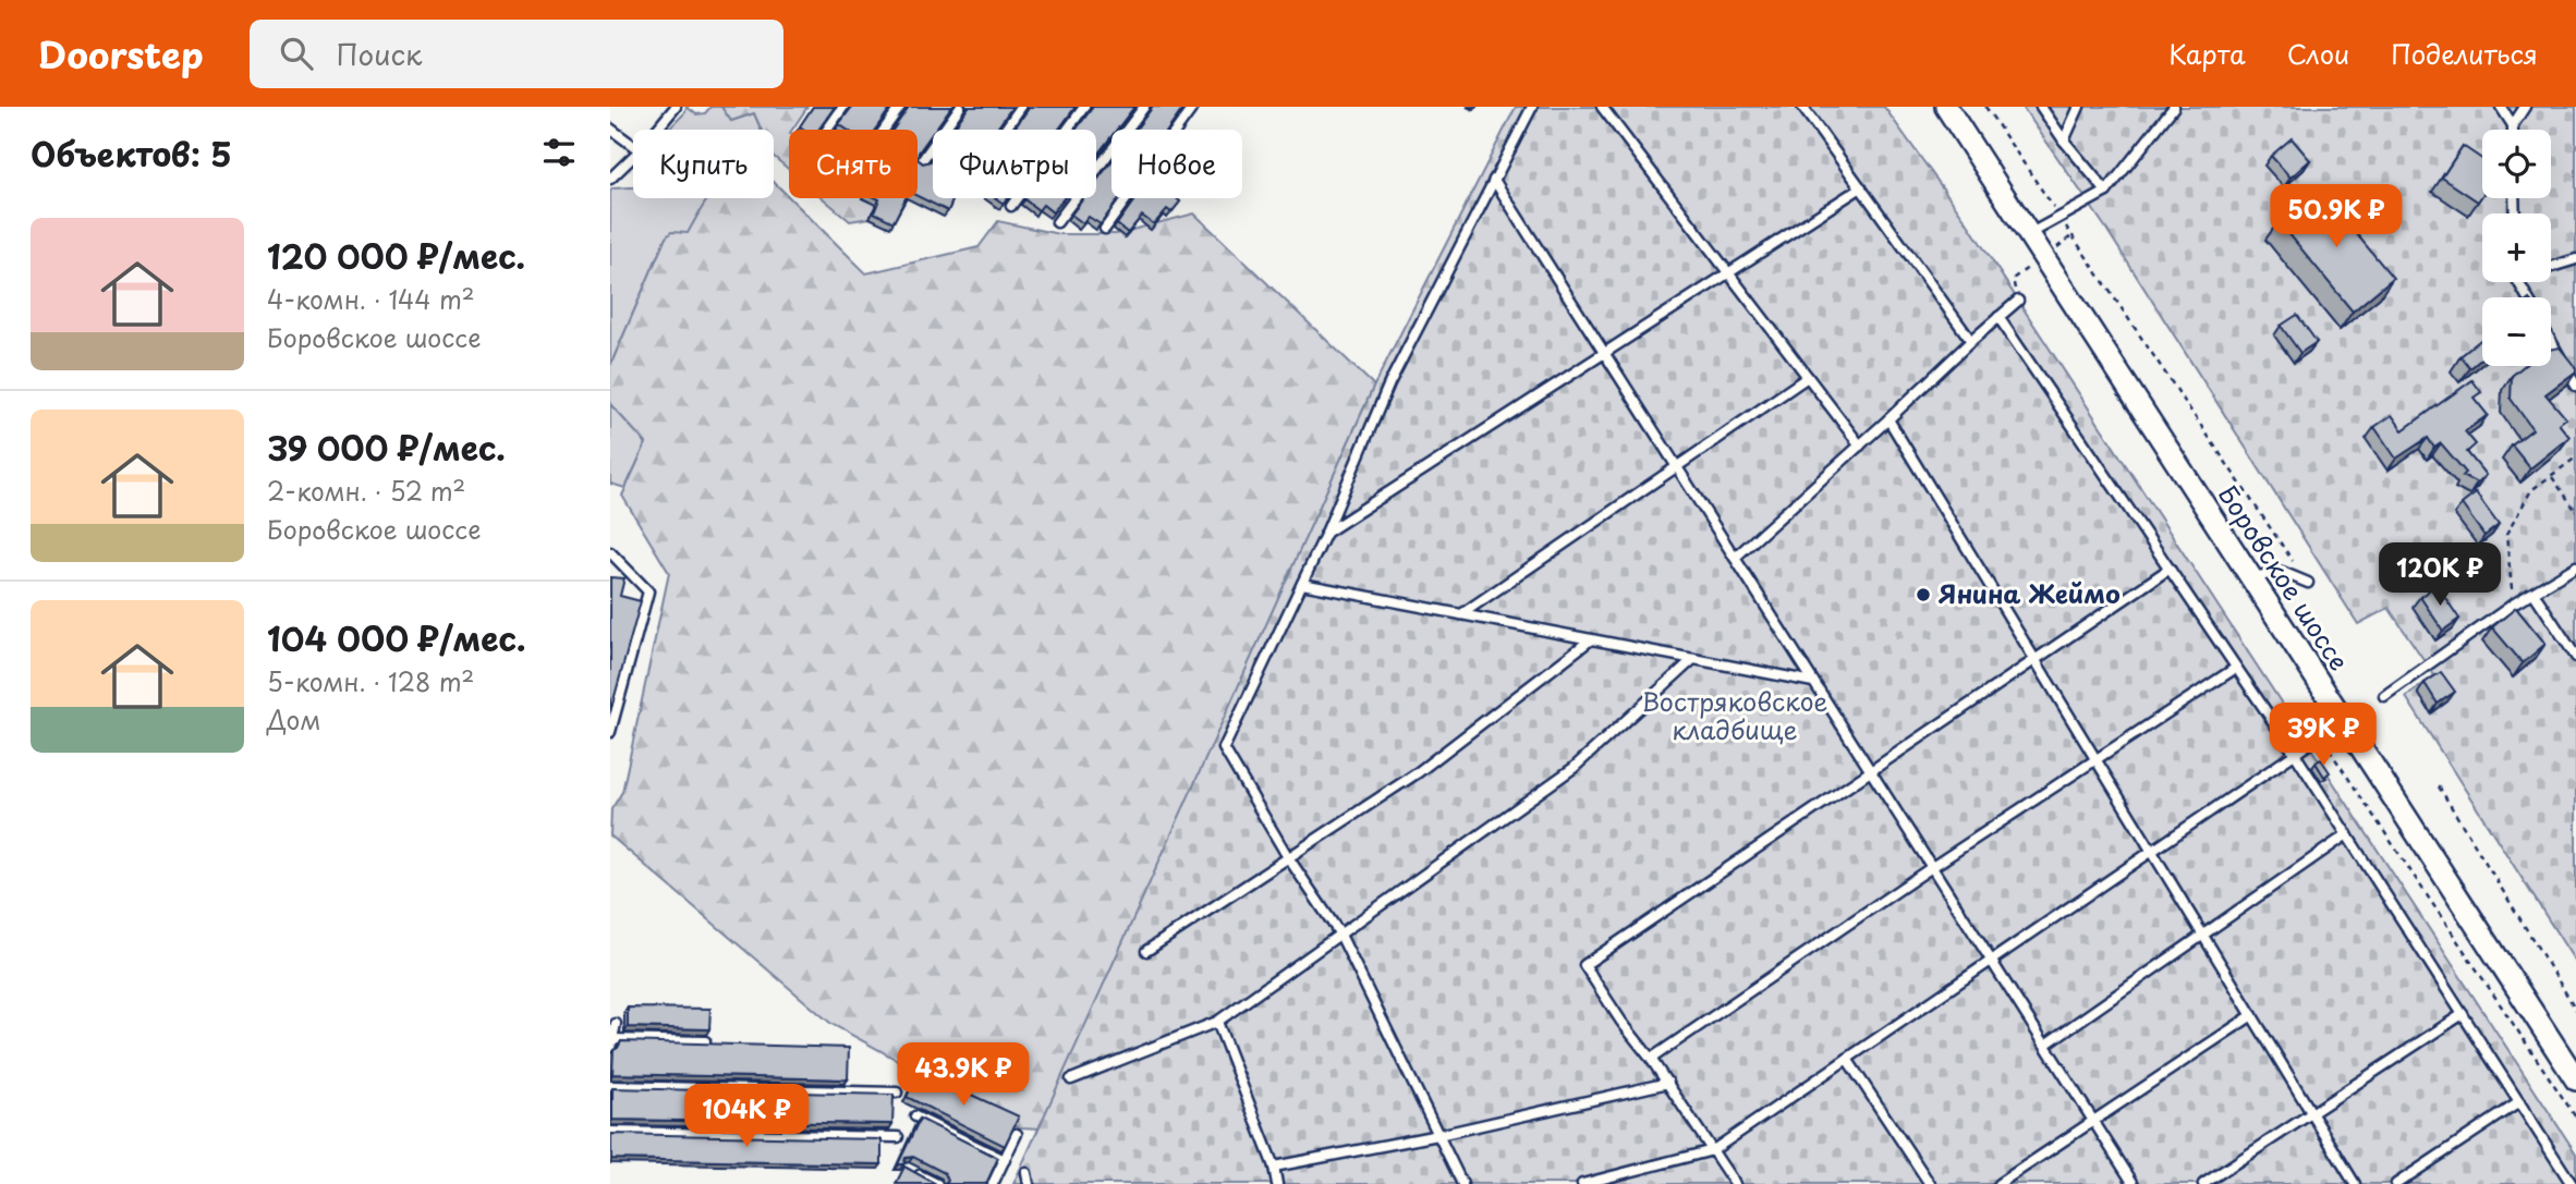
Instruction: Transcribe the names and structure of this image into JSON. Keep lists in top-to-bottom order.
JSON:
{
  "streets": {
    "street": ["Боровское шоссе"]
  },
  "parks": ["Востряковское кладбище"],
  "places": ["Янина Жеймо"],
  "page": {
    "header": "Doorstep",
    "search": "Поиск",
    "nav": ["Карта", "Слои", "Поделиться"],
    "heading": "Объектов: 5",
    "map_buttons": ["+", "−"],
    "chip": [
      "Купить",
      "Снять",
      "Фильтры",
      "Новое"
    ],
    "price": [
      "50.9K ₽",
      "120K ₽",
      "39K ₽",
      "43.9K ₽",
      "104K ₽"
    ],
    "list": [
      {
        "name": "120 000 ₽/мес.",
        "note": "4-комн. · 144 m² · Боровское шоссе"
      },
      {
        "name": "39 000 ₽/мес.",
        "note": "2-комн. · 52 m² · Боровское шоссе"
      },
      {
        "name": "104 000 ₽/мес.",
        "note": "5-комн. · 128 m² · Дом"
      }
    ]
  }
}
